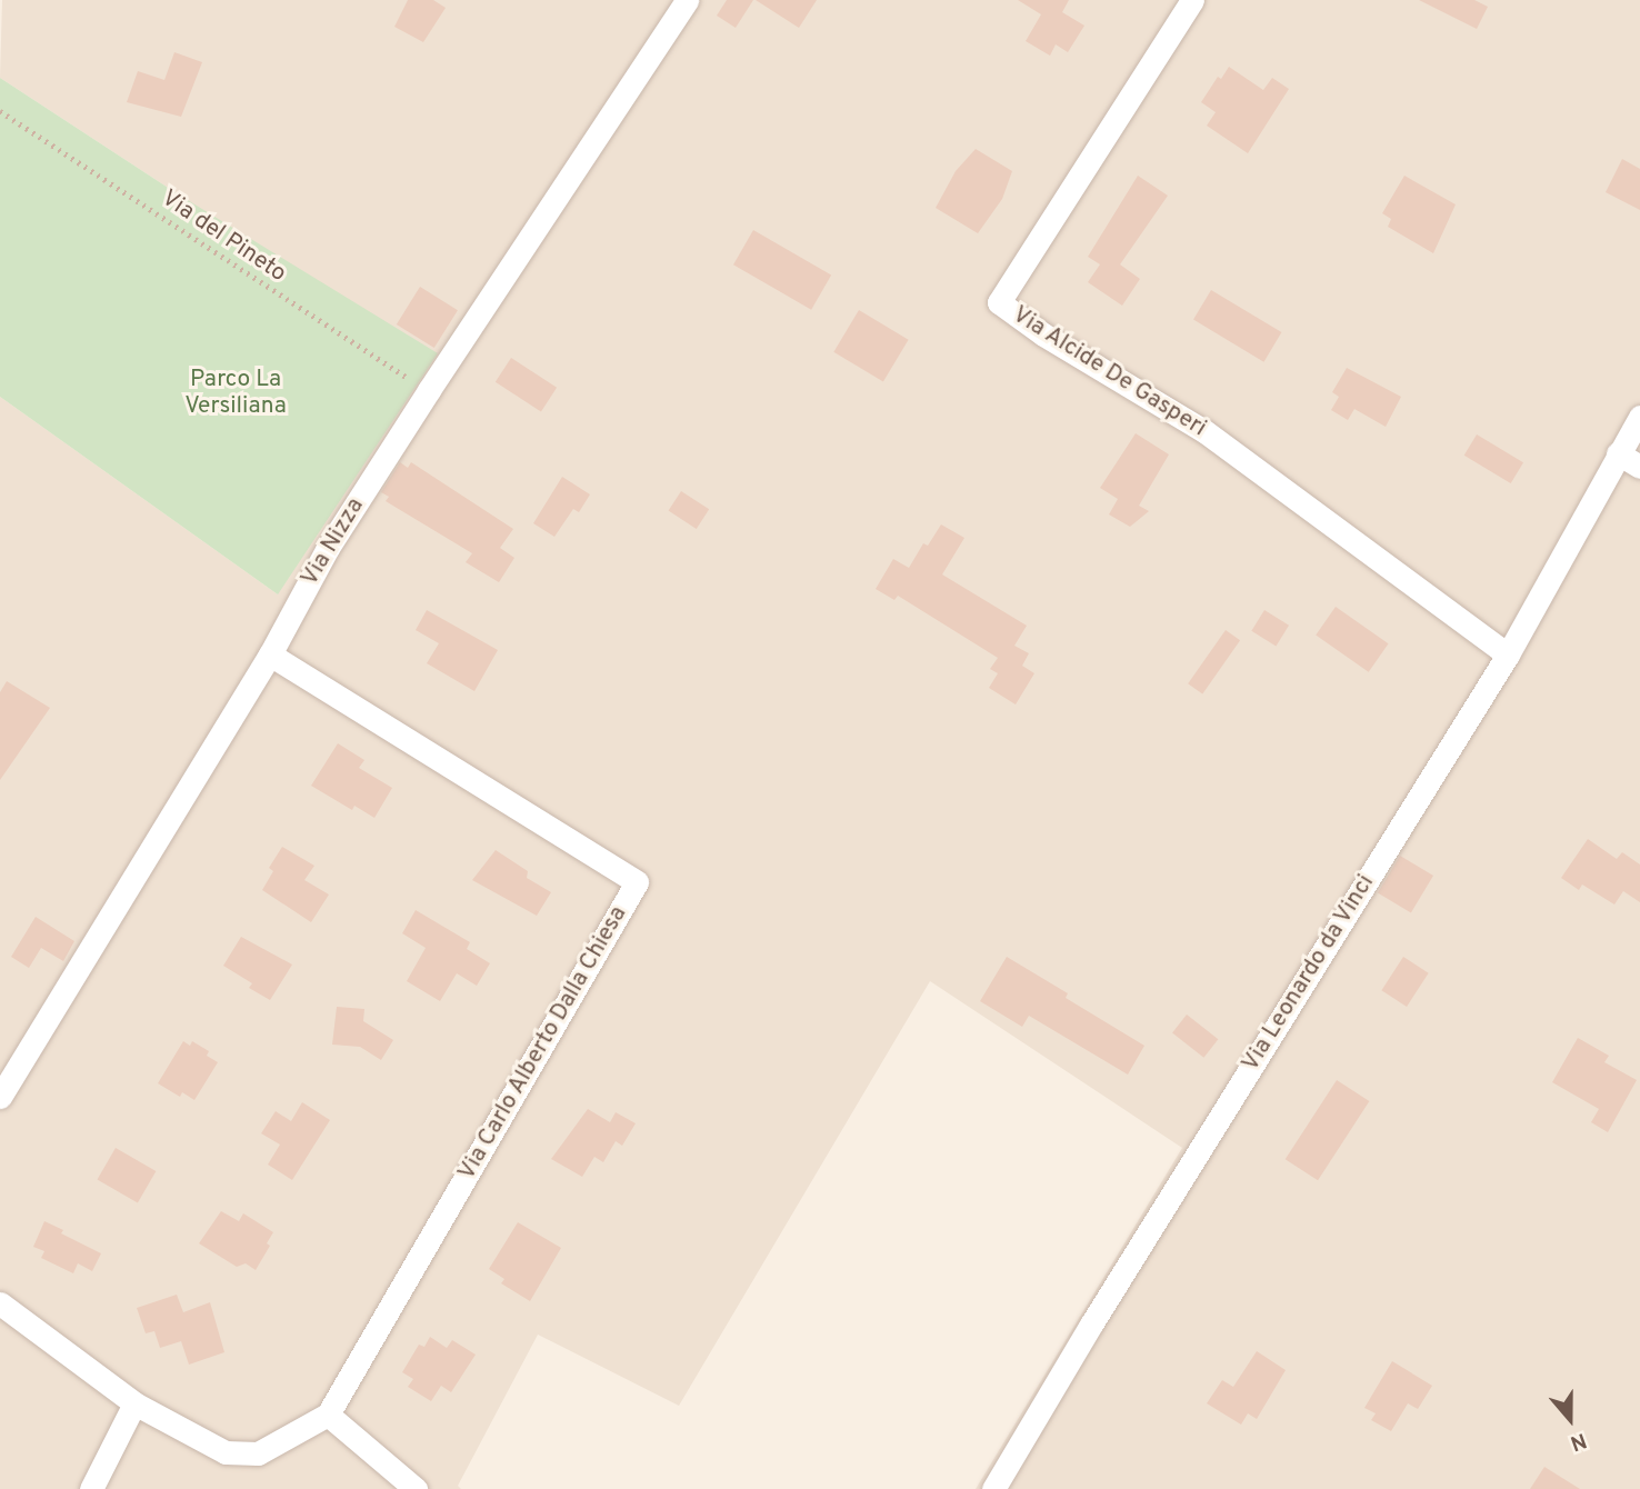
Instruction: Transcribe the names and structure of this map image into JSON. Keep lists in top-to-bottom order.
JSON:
{
  "streets": {
    "street": [
      "Via Alcide De Gasperi",
      "Via Nizza",
      "Via Leonardo da Vinci",
      "Via Carlo Alberto Dalla Chiesa"
    ],
    "path": ["Via del Pineto"]
  },
  "crossings": [
    ["Via del Pineto", "Via Nizza"],
    ["Via Alcide De Gasperi", "Via Leonardo da Vinci"],
    ["Via Nizza", "Via Carlo Alberto Dalla Chiesa"]
  ],
  "parks": ["Parco La Versiliana"],
  "north": "bottom"
}
